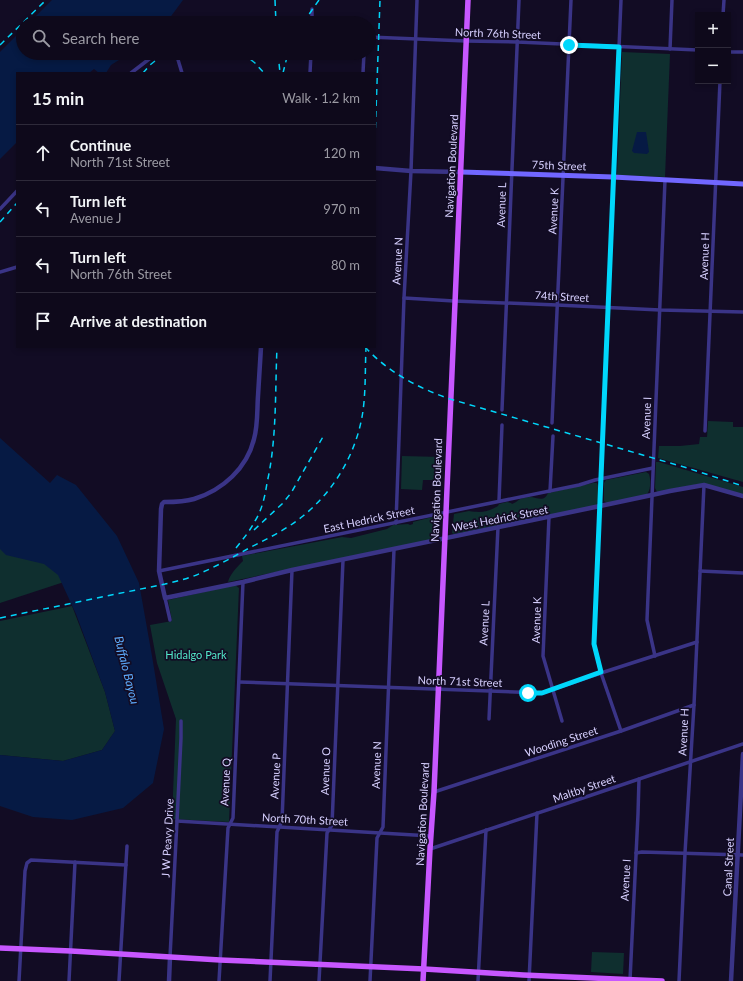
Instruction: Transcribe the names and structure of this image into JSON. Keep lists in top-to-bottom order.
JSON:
{
  "streets": {
    "main road": ["75th Street", "Navigation Boulevard"],
    "street": [
      "North 76th Street",
      "Avenue L",
      "Avenue K",
      "Avenue H",
      "Avenue N",
      "74th Street",
      "Avenue I",
      "West Hedrick Street",
      "East Hedrick Street",
      "North 71st Street",
      "Wooding Street",
      "Avenue O",
      "Avenue P",
      "Avenue Q",
      "Maltby Street",
      "North 70th Street",
      "J W Peavy Drive",
      "Canal Street"
    ]
  },
  "crossings": [
    ["North 76th Street", "Navigation Boulevard"],
    ["North 76th Street", "Avenue L"],
    ["North 76th Street", "Avenue K"],
    ["North 76th Street", "Avenue N"],
    ["75th Street", "Navigation Boulevard"],
    ["75th Street", "Avenue L"],
    ["75th Street", "Avenue K"],
    ["75th Street", "Avenue H"],
    ["75th Street", "Avenue N"],
    ["75th Street", "Avenue I"],
    ["Navigation Boulevard", "74th Street"],
    ["Navigation Boulevard", "West Hedrick Street"],
    ["Navigation Boulevard", "East Hedrick Street"],
    ["Navigation Boulevard", "North 71st Street"],
    ["Navigation Boulevard", "Wooding Street"],
    ["Navigation Boulevard", "Maltby Street"],
    ["Navigation Boulevard", "North 70th Street"],
    ["Avenue L", "74th Street"],
    ["Avenue L", "West Hedrick Street"],
    ["Avenue L", "North 71st Street"],
    ["Avenue K", "74th Street"],
    ["Avenue K", "West Hedrick Street"],
    ["Avenue K", "North 71st Street"],
    ["Avenue H", "74th Street"],
    ["Avenue H", "West Hedrick Street"],
    ["Avenue H", "North 71st Street"],
    ["Avenue H", "Wooding Street"],
    ["Avenue H", "Maltby Street"],
    ["Avenue N", "74th Street"],
    ["Avenue N", "West Hedrick Street"],
    ["Avenue N", "East Hedrick Street"],
    ["Avenue N", "North 71st Street"],
    ["Avenue N", "North 70th Street"],
    ["74th Street", "Avenue I"],
    ["Avenue I", "West Hedrick Street"],
    ["Avenue I", "East Hedrick Street"],
    ["Avenue I", "North 71st Street"],
    ["Avenue I", "Maltby Street"],
    ["West Hedrick Street", "Avenue O"],
    ["West Hedrick Street", "Avenue P"],
    ["West Hedrick Street", "Avenue Q"],
    ["North 71st Street", "Avenue O"],
    ["North 71st Street", "Avenue P"],
    ["North 71st Street", "Avenue Q"],
    ["Avenue O", "North 70th Street"],
    ["Avenue P", "North 70th Street"],
    ["Avenue Q", "North 70th Street"],
    ["North 70th Street", "J W Peavy Drive"]
  ],
  "water": ["Buffalo Bayou"],
  "parks": ["Hidalgo Park"],
  "page": {
    "map_buttons": ["+", "−"],
    "search": "Search here",
    "heading": ["15 min", "Walk · 1.2 km"],
    "list": [
      ["Continue", "North 71st Street", "120 m"],
      ["Turn left", "Avenue J", "970 m"],
      ["Turn left", "North 76th Street", "80 m"],
      "Arrive at destination"
    ]
  }
}
